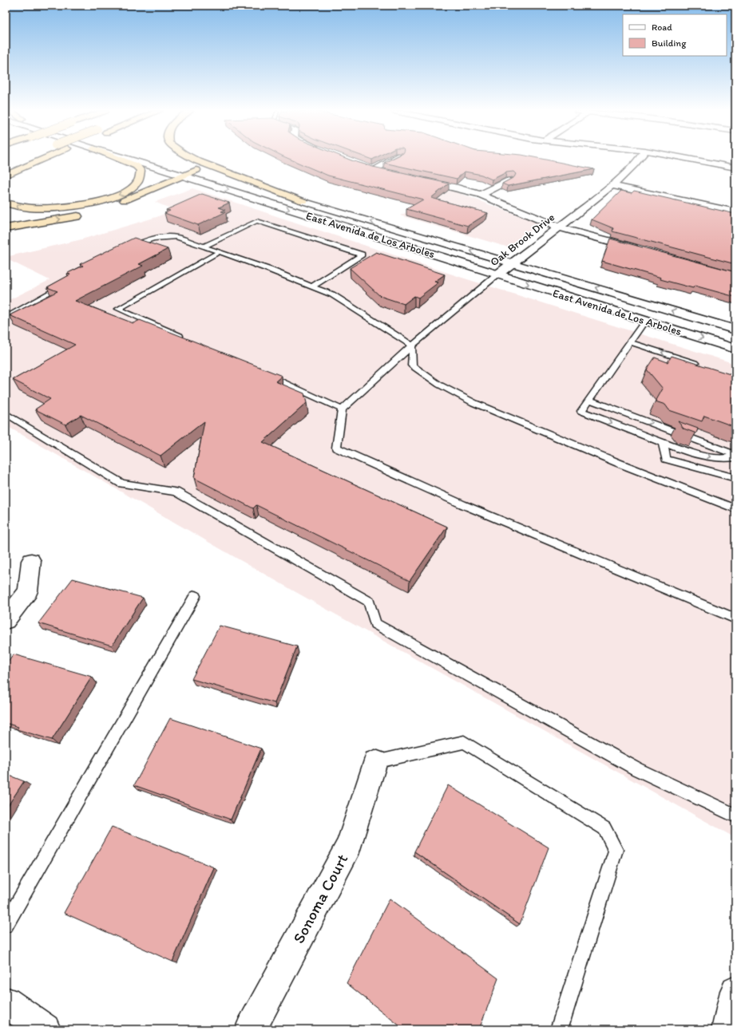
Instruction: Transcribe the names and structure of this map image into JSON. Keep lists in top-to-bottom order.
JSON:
{
  "streets": {
    "street": ["East Avenida de Los Arboles", "Oak Brook Drive", "Sonoma Court"]
  },
  "crossings": [
    ["East Avenida de Los Arboles", "Oak Brook Drive"]
  ],
  "legend": ["Road", "Building"]
}
